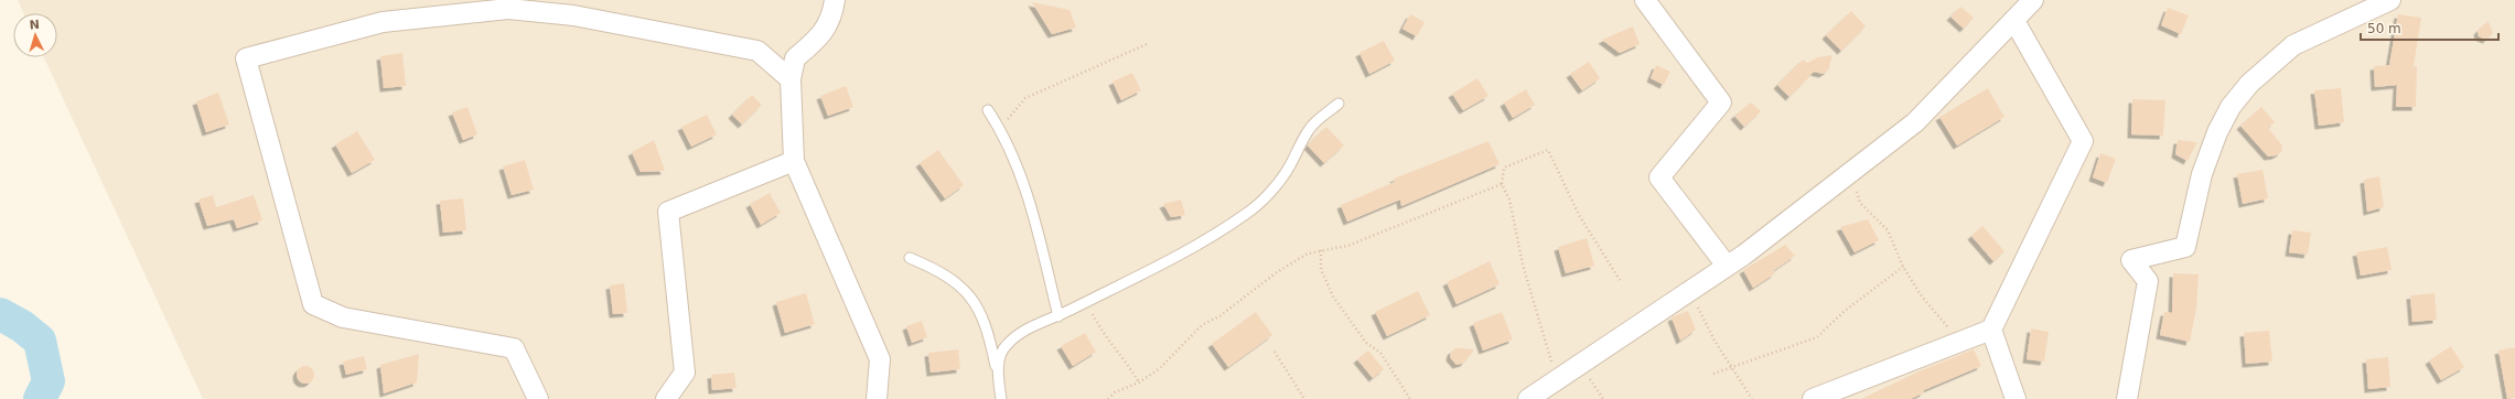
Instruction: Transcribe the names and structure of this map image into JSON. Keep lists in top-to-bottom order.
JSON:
{
  "scale_bar": "50 m",
  "north": "top"
}
